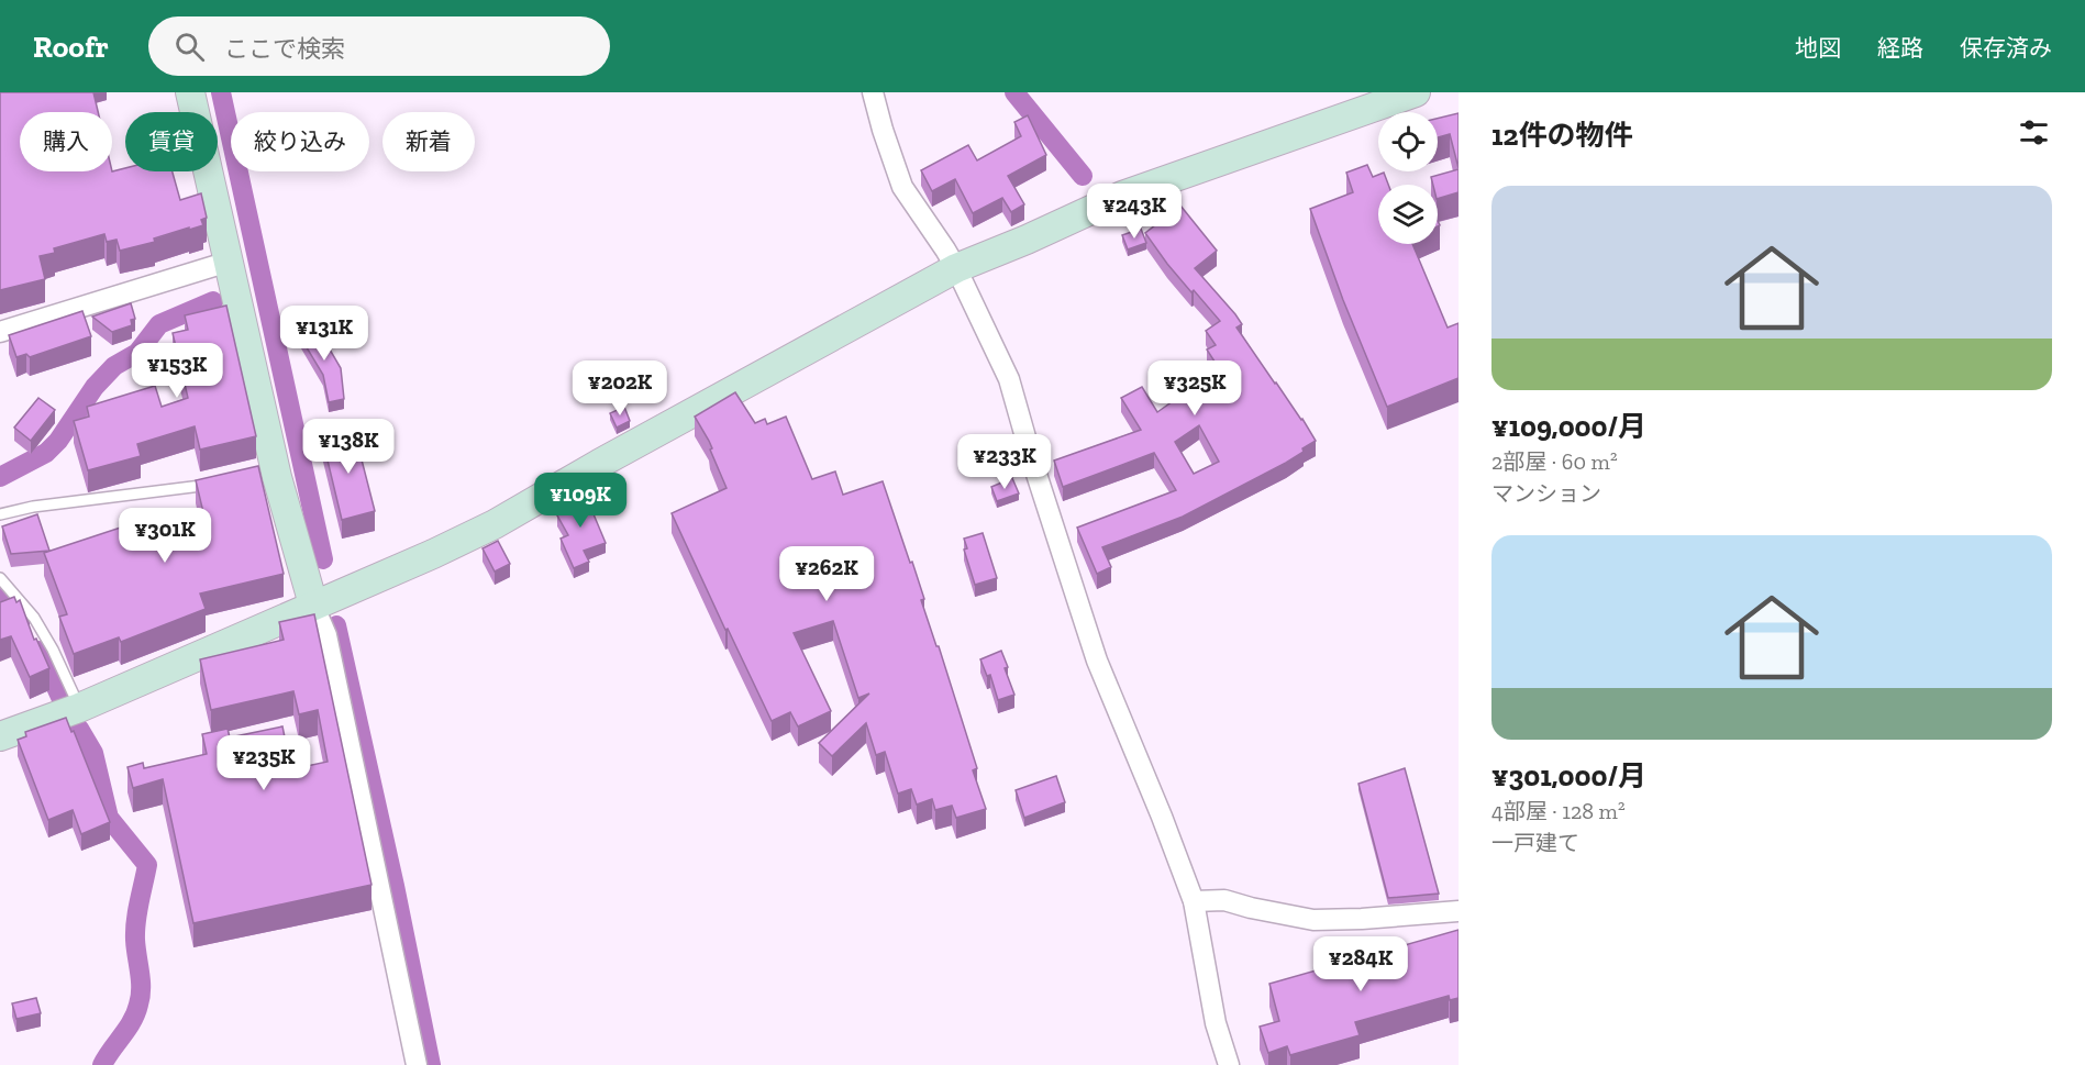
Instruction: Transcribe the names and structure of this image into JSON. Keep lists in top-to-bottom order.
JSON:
{
  "page": {
    "header": "Roofr",
    "search": "ここで検索",
    "nav": ["地図", "経路", "保存済み"],
    "heading": "12件の物件",
    "chip": [
      "購入",
      "賃貸",
      "絞り込み",
      "新着"
    ],
    "list": [
      {
        "name": "¥109,000/月",
        "note": "2部屋 · 60 m² · マンション"
      },
      {
        "name": "¥301,000/月",
        "note": "4部屋 · 128 m² · 一戸建て"
      }
    ],
    "price": [
      "¥243K",
      "¥131K",
      "¥153K",
      "¥202K",
      "¥325K",
      "¥138K",
      "¥233K",
      "¥109K",
      "¥301K",
      "¥262K",
      "¥235K",
      "¥284K"
    ]
  }
}
